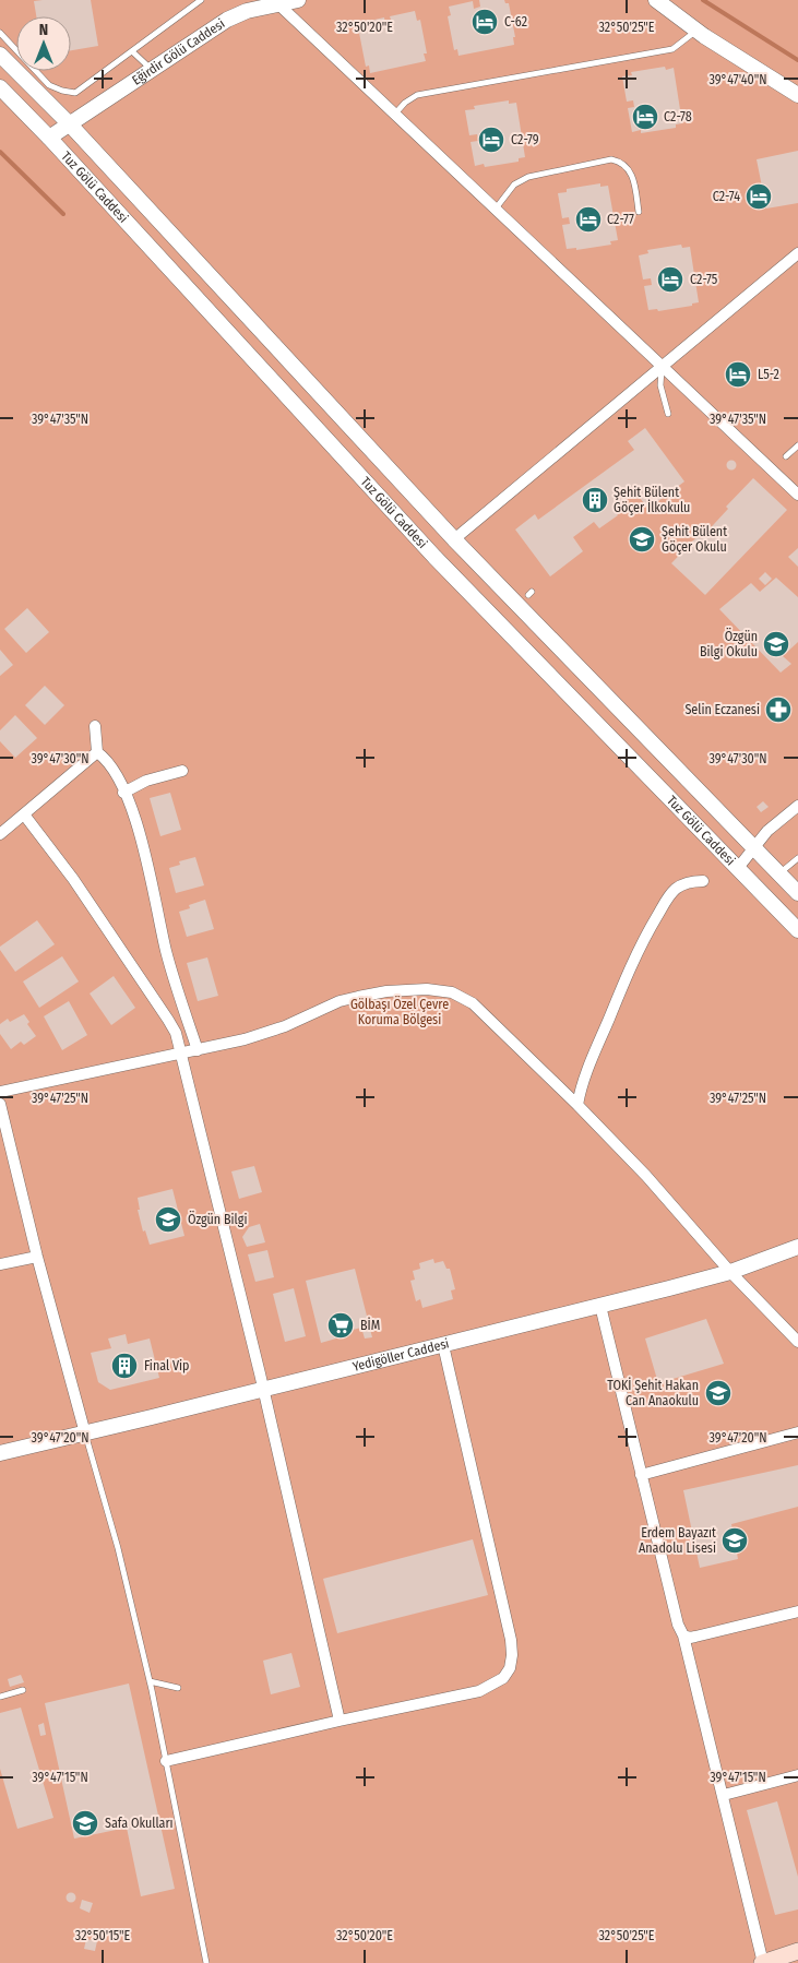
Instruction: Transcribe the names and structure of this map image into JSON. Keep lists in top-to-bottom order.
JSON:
{
  "streets": {
    "street": ["Eğirdir Gölü Caddesi", "Tuz Gölü Caddesi", "Yedigöller Caddesi"]
  },
  "crossings": [
    ["Eğirdir Gölü Caddesi", "Tuz Gölü Caddesi"]
  ],
  "parks": ["Gölbaşı Özel Çevre Koruma Bölgesi"],
  "places": {
    "hotel": [
      "C-62",
      "C2-78",
      "C2-79",
      "C2-74",
      "C2-77",
      "C2-75",
      "L5-2"
    ],
    "building": ["Şehit Bülent Göçer İlkokulu", "Final Vip"],
    "school or university": [
      "Şehit Bülent Göçer Okulu",
      "Özgün Bilgi Okulu",
      "Özgün Bilgi",
      "TOKİ Şehit Hakan Can Anaokulu",
      "Erdem Bayazıt Anadolu Lisesi",
      "Safa Okulları"
    ],
    "pharmacy": ["Selin Eczanesi"],
    "supermarket": ["BİM"]
  },
  "north": "top",
  "coordinates": [
    "32°50'20\"E",
    "32°50'25\"E",
    "39°47'40\"N",
    "39°47'35\"N",
    "39°47'30\"N",
    "39°47'25\"N",
    "39°47'20\"N",
    "39°47'15\"N",
    "32°50'15\"E"
  ]
}
